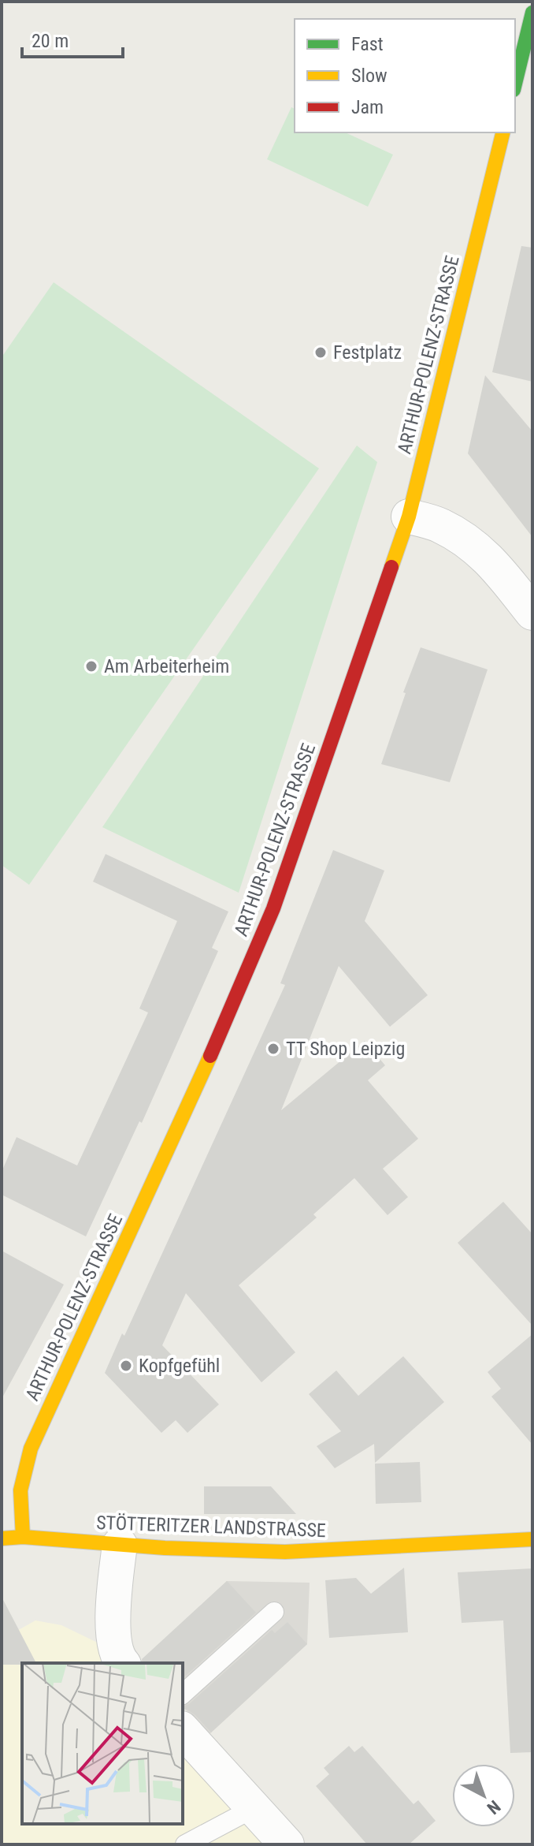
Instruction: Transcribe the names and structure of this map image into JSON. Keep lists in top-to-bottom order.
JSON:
{
  "streets": {
    "street": ["ARTHUR-POLENZ-STRASSE", "STÖTTERITZER LANDSTRASSE"]
  },
  "crossings": [
    ["ARTHUR-POLENZ-STRASSE", "STÖTTERITZER LANDSTRASSE"]
  ],
  "places": [
    "Festplatz",
    "Am Arbeiterheim",
    "TT Shop Leipzig",
    "Kopfgefühl"
  ],
  "legend": ["Fast", "Slow", "Jam"],
  "scale_bar": "20 m",
  "north": "bottom right"
}
